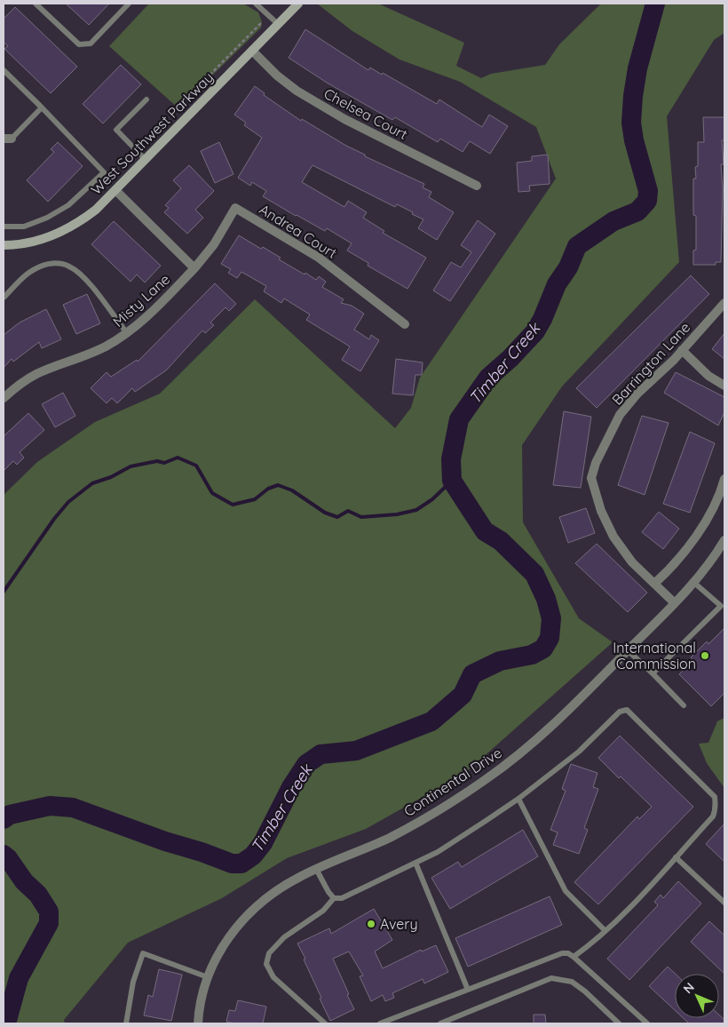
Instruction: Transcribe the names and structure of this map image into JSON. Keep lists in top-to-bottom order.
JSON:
{
  "streets": {
    "street": [
      "Chelsea Court",
      "West Southwest Parkway",
      "Andrea Court",
      "Misty Lane",
      "Barrington Lane",
      "Continental Drive"
    ]
  },
  "crossings": [
    ["Chelsea Court", "West Southwest Parkway"],
    ["Andrea Court", "Misty Lane"],
    ["Barrington Lane", "Continental Drive"]
  ],
  "water": ["Timber Creek"],
  "places": ["International Commission", "Avery"],
  "north": "top left"
}
